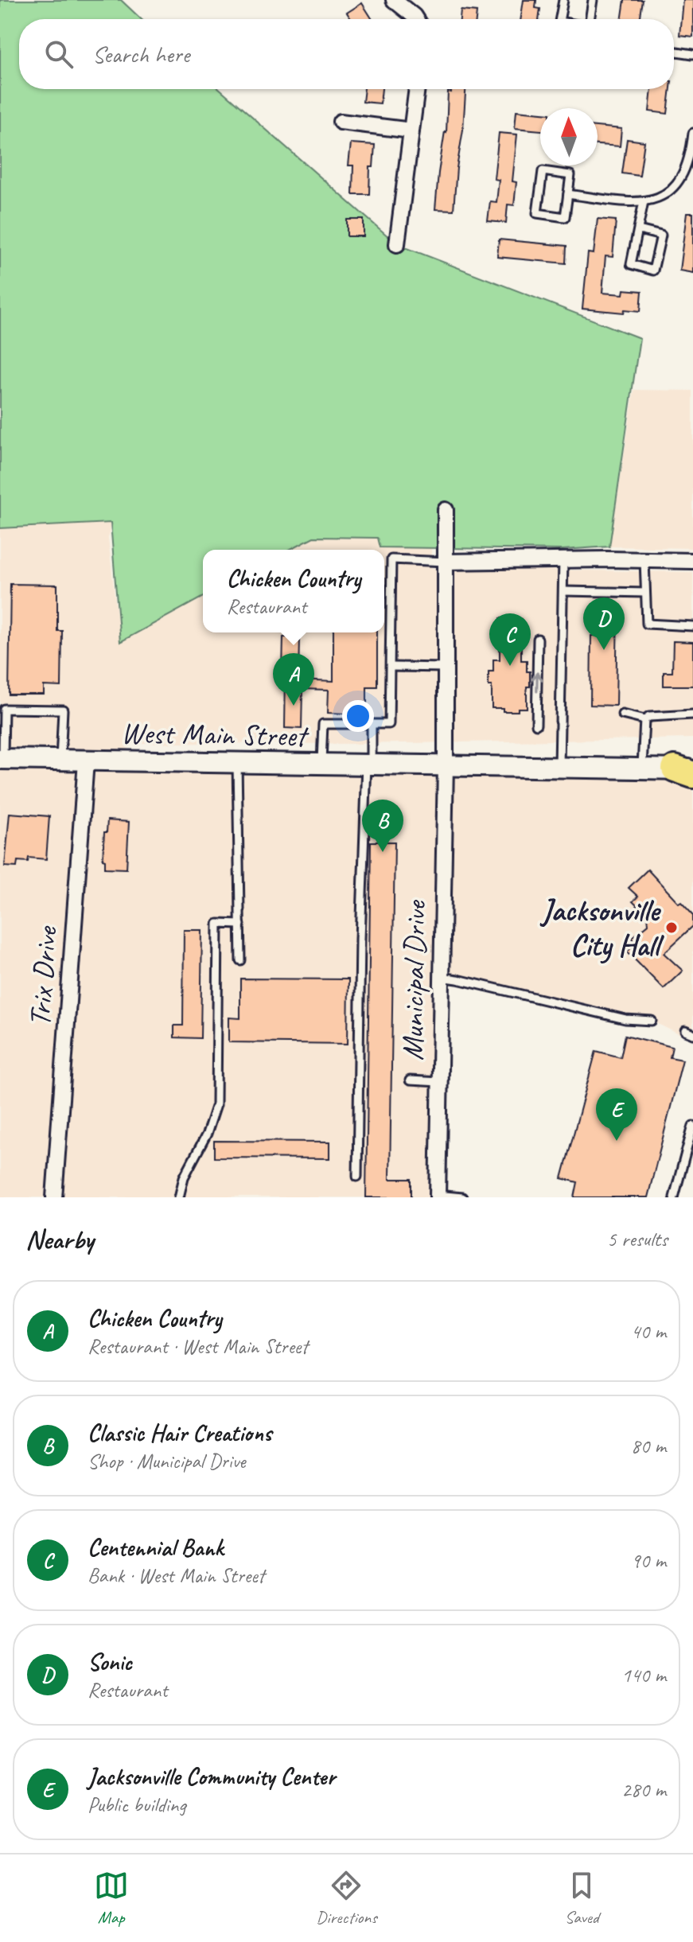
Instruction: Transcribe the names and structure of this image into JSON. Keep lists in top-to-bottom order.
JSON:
{
  "streets": {
    "main road": ["West Main Street"],
    "street": ["Trix Drive", "Municipal Drive"]
  },
  "crossings": [
    ["West Main Street", "Trix Drive"],
    ["West Main Street", "Municipal Drive"]
  ],
  "places": ["Jacksonville City Hall"],
  "north": "top",
  "page": {
    "search": "Search here",
    "popup": ["Chicken Country", "Restaurant"],
    "pins": [
      "D",
      "C",
      "A",
      "B",
      "E"
    ],
    "heading": ["Nearby", "5 results"],
    "list": [
      {
        "mark": "A",
        "name": "Chicken Country",
        "note": "Restaurant · West Main Street",
        "value": "40 m"
      },
      {
        "mark": "B",
        "name": "Classic Hair Creations",
        "note": "Shop · Municipal Drive",
        "value": "80 m"
      },
      {
        "mark": "C",
        "name": "Centennial Bank",
        "note": "Bank · West Main Street",
        "value": "90 m"
      },
      {
        "mark": "D",
        "name": "Sonic",
        "note": "Restaurant",
        "value": "140 m"
      },
      {
        "mark": "E",
        "name": "Jacksonville Community Center",
        "note": "Public building",
        "value": "280 m"
      }
    ],
    "nav": ["Map", "Directions", "Saved"]
  }
}
